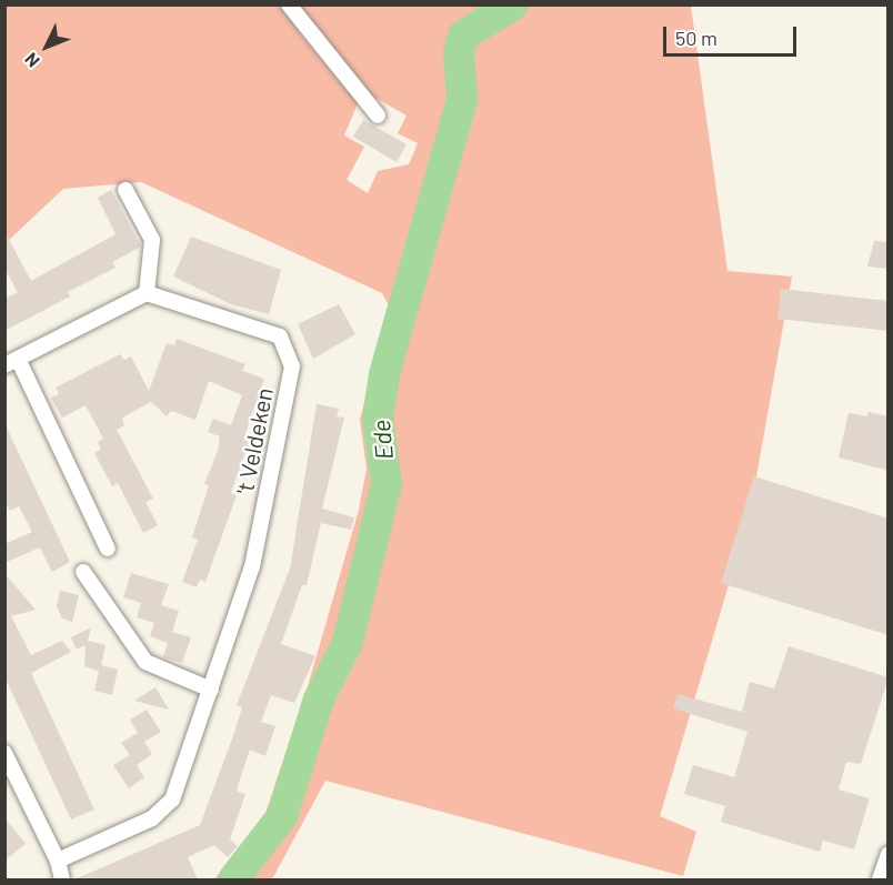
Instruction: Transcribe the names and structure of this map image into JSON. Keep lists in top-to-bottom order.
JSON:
{
  "streets": {
    "street": ["'t Veldeken"]
  },
  "water": ["Ede"],
  "scale_bar": "50 m",
  "north": "bottom left"
}
